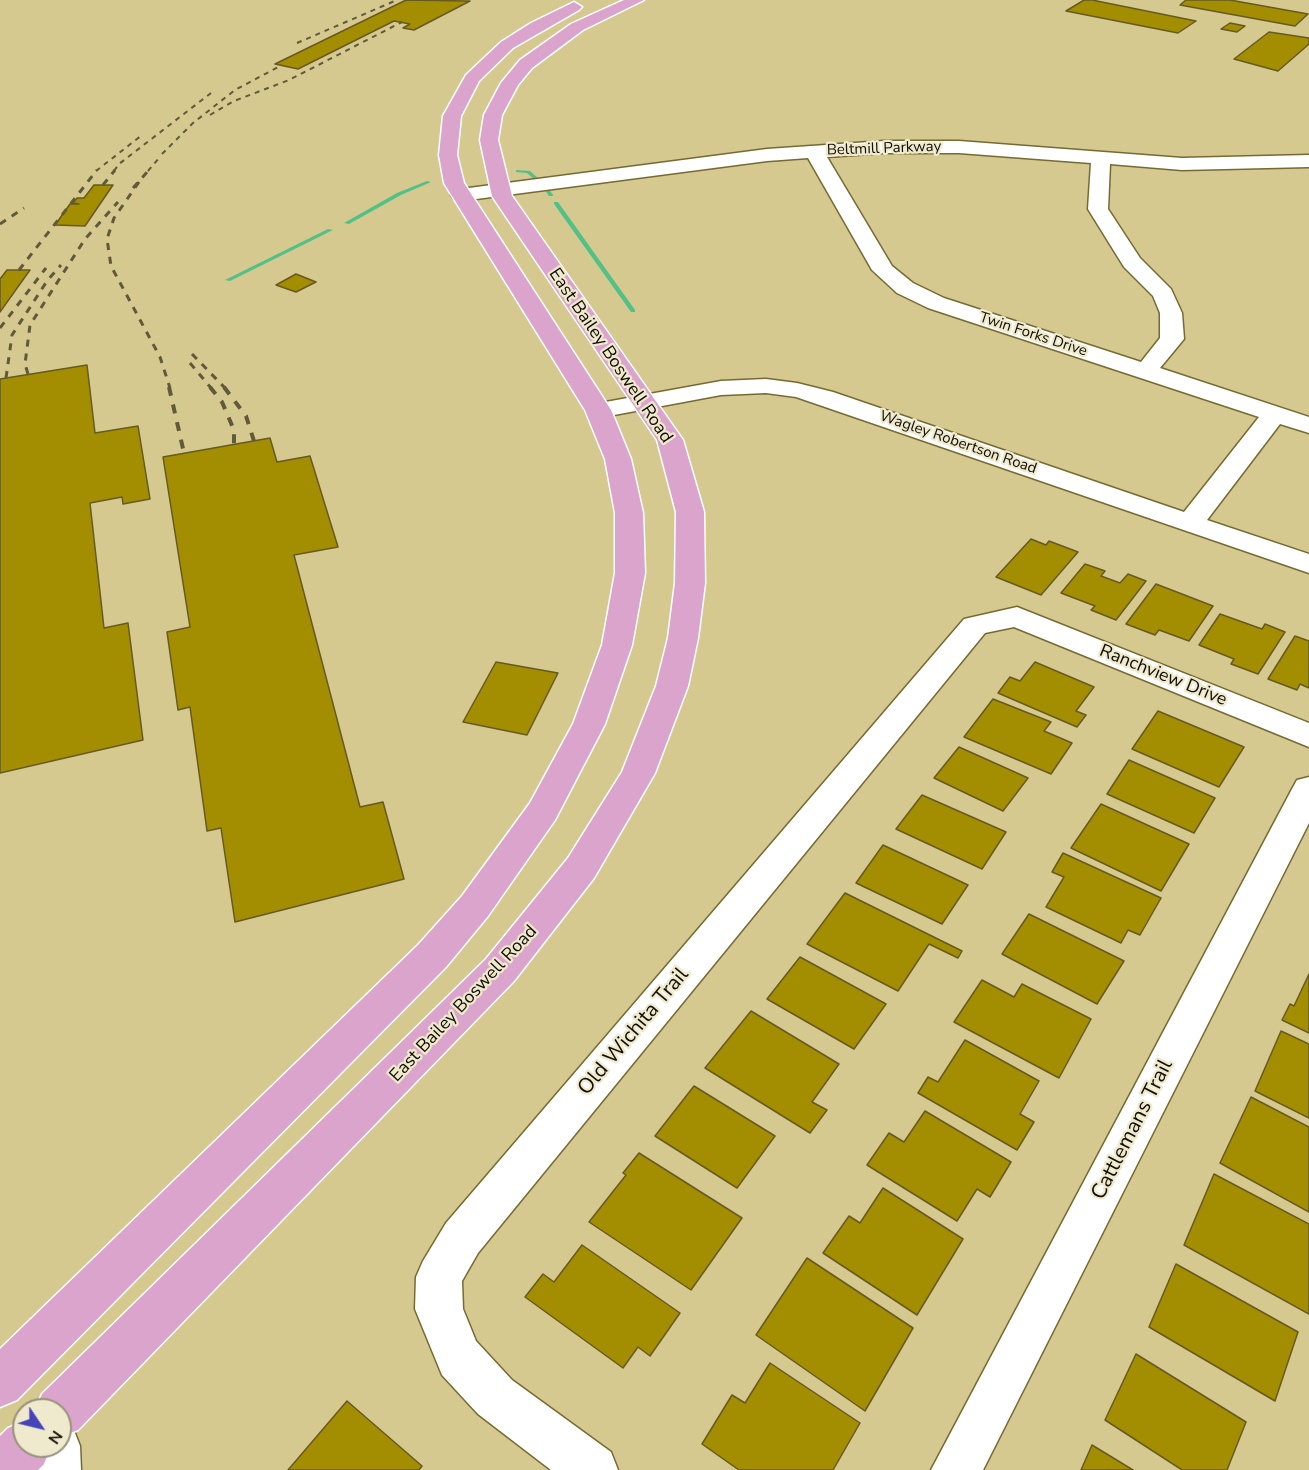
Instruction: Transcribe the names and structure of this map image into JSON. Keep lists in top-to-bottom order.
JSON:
{
  "streets": {
    "main road": ["East Bailey Boswell Road"],
    "street": [
      "Beltmill Parkway",
      "Twin Forks Drive",
      "Wagley Robertson Road",
      "Ranchview Drive",
      "Old Wichita Trail",
      "Cattlemans Trail"
    ]
  },
  "crossings": [
    ["Beltmill Parkway", "Twin Forks Drive"],
    ["Beltmill Parkway", "East Bailey Boswell Road"],
    ["East Bailey Boswell Road", "Wagley Robertson Road"],
    ["Ranchview Drive", "Old Wichita Trail"]
  ],
  "north": "bottom right"
}
